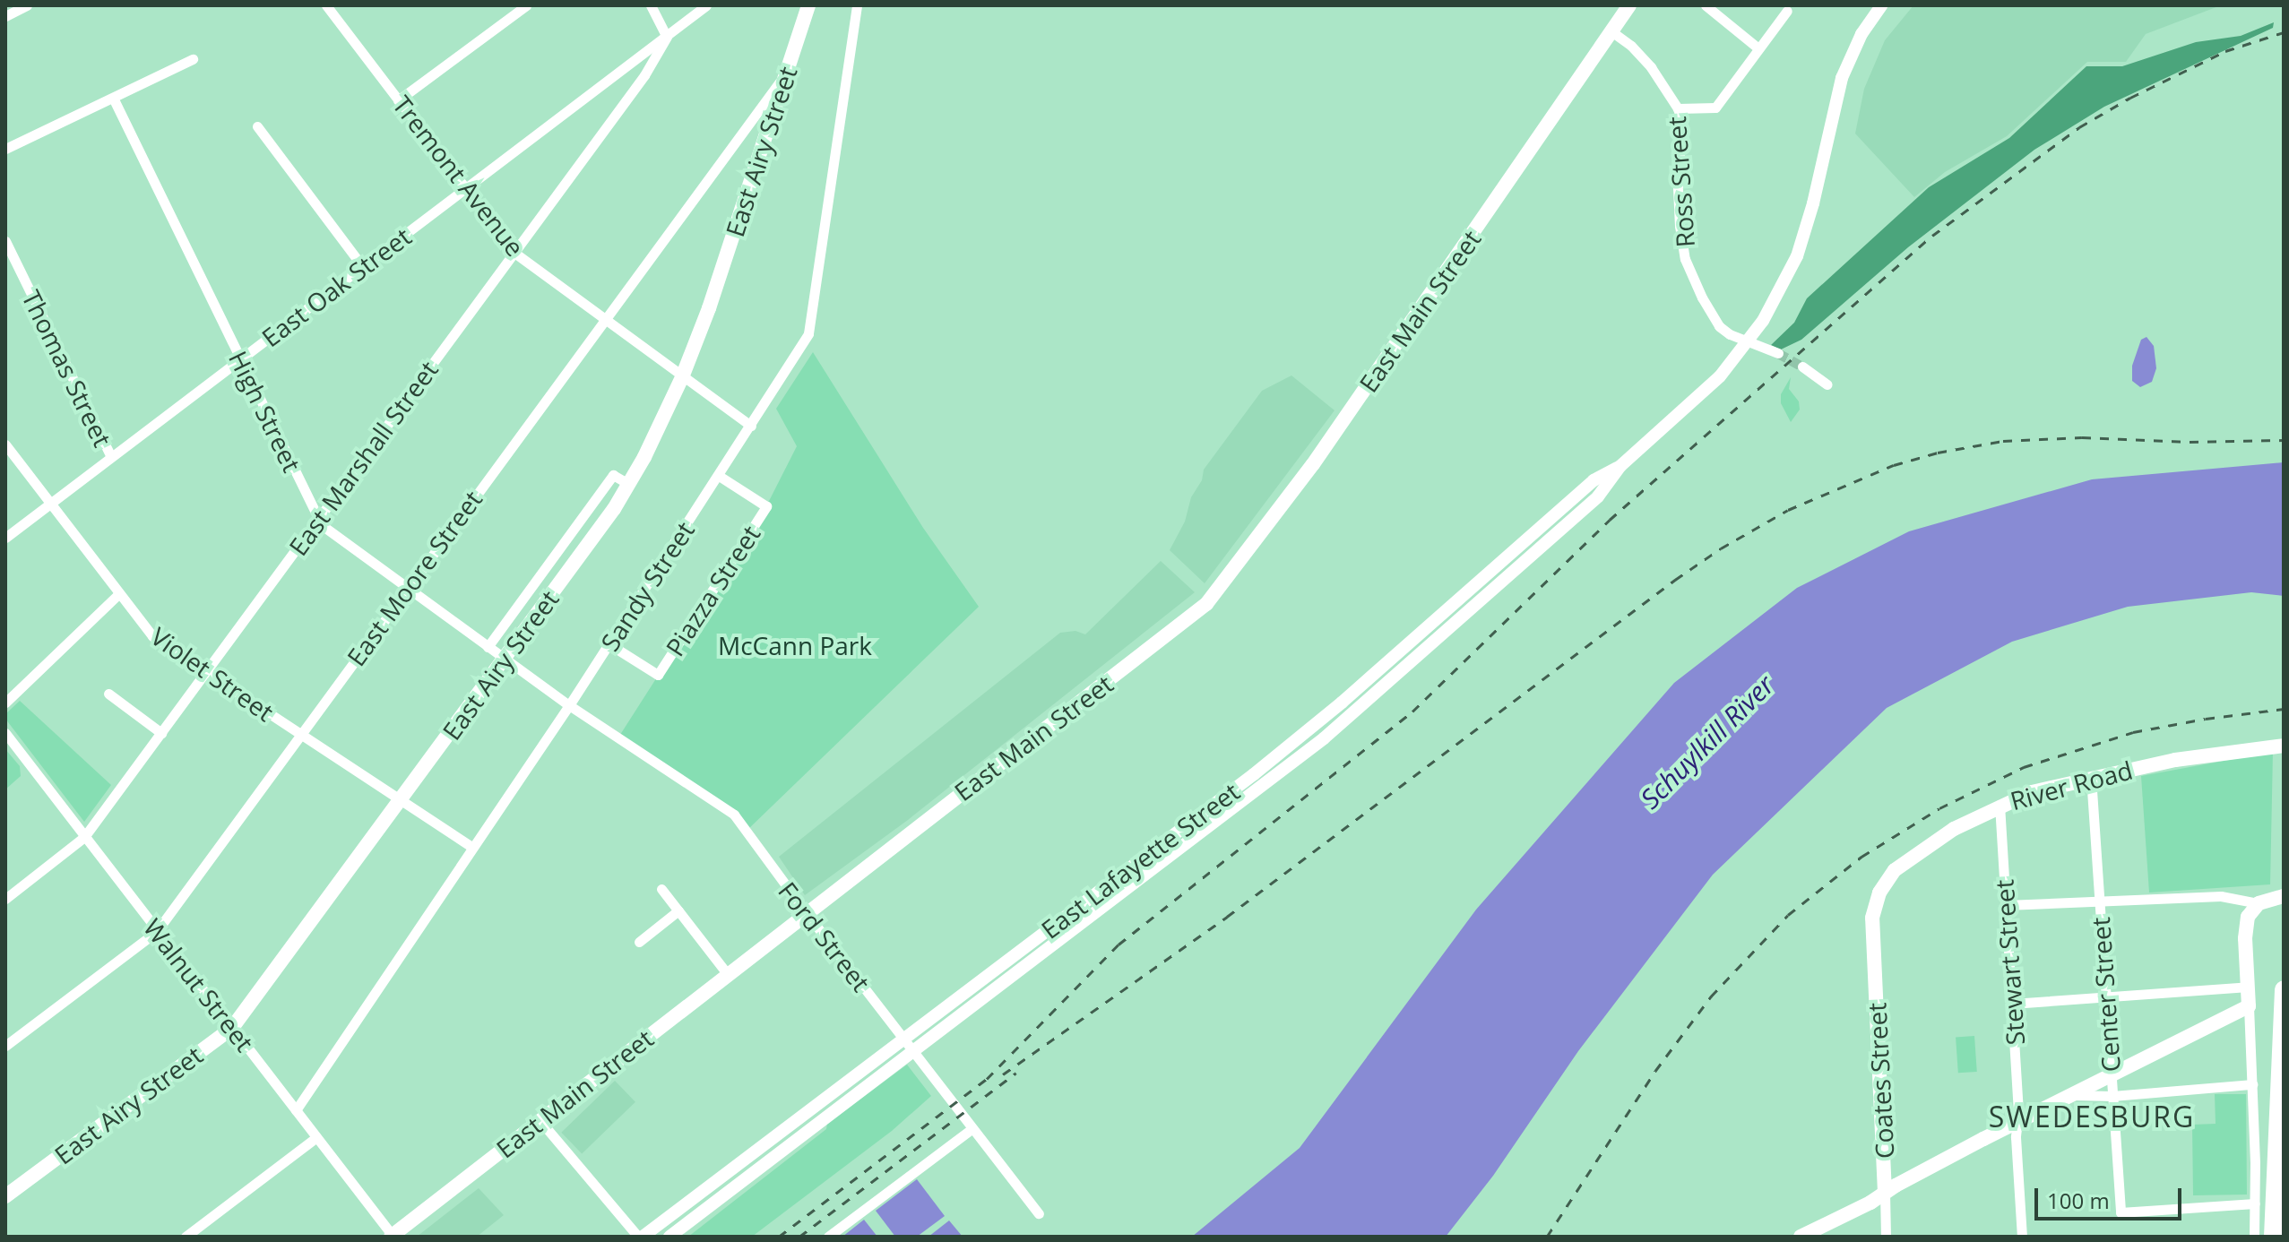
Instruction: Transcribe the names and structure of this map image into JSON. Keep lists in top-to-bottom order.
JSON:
{
  "streets": {
    "main road": [
      "East Airy Street",
      "East Main Street",
      "River Road",
      "Coates Street"
    ],
    "street": [
      "Tremont Avenue",
      "Ross Street",
      "East Oak Street",
      "Thomas Street",
      "High Street",
      "East Marshall Street",
      "East Moore Street",
      "Sandy Street",
      "Piazza Street",
      "Violet Street",
      "East Lafayette Street",
      "Ford Street",
      "Stewart Street",
      "Walnut Street",
      "Center Street"
    ]
  },
  "crossings": [
    ["East Airy Street", "Tremont Avenue"],
    ["East Airy Street", "High Street"],
    ["East Airy Street", "East Moore Street"],
    ["East Airy Street", "Violet Street"],
    ["East Airy Street", "Walnut Street"],
    ["Tremont Avenue", "East Oak Street"],
    ["Tremont Avenue", "East Marshall Street"],
    ["Tremont Avenue", "East Moore Street"],
    ["Tremont Avenue", "Sandy Street"],
    ["Ross Street", "East Main Street"],
    ["East Oak Street", "Thomas Street"],
    ["East Oak Street", "High Street"],
    ["East Oak Street", "East Marshall Street"],
    ["East Oak Street", "Violet Street"],
    ["East Main Street", "Ford Street"],
    ["East Main Street", "Walnut Street"],
    ["High Street", "East Marshall Street"],
    ["High Street", "East Moore Street"],
    ["High Street", "Sandy Street"],
    ["High Street", "Ford Street"],
    ["East Marshall Street", "Violet Street"],
    ["East Marshall Street", "Walnut Street"],
    ["East Moore Street", "Violet Street"],
    ["East Moore Street", "Walnut Street"],
    ["Sandy Street", "Piazza Street"],
    ["Sandy Street", "Violet Street"],
    ["Sandy Street", "Ford Street"],
    ["Sandy Street", "Walnut Street"],
    ["River Road", "Stewart Street"],
    ["River Road", "Center Street"],
    ["River Road", "Coates Street"],
    ["East Lafayette Street", "Ford Street"]
  ],
  "districts": ["SWEDESBURG"],
  "water": ["Schuylkill River"],
  "parks": ["McCann Park"],
  "scale_bar": "100 m"
}
